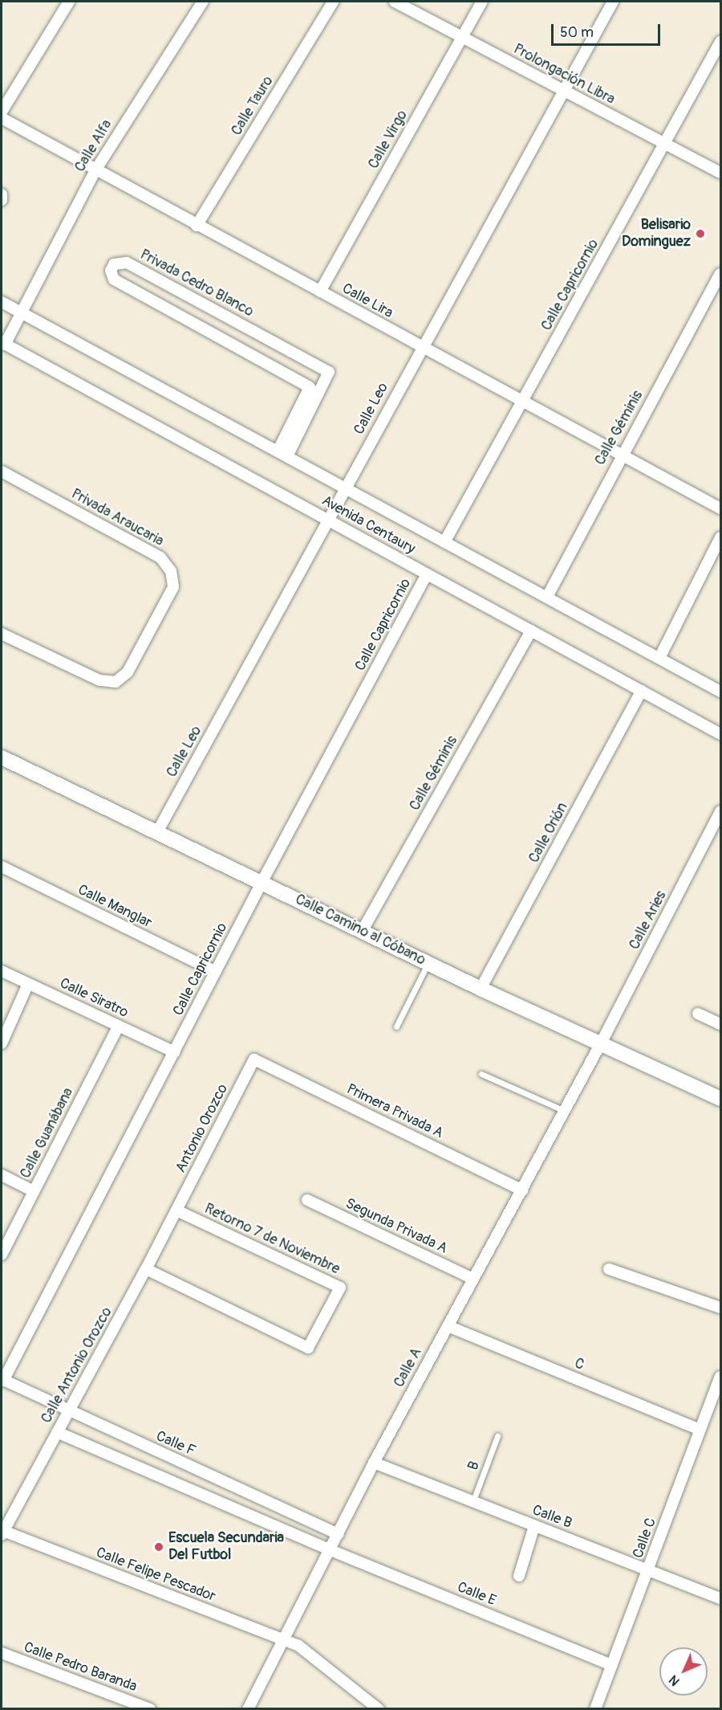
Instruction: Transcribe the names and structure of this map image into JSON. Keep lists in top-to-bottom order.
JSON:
{
  "streets": {
    "street": [
      "Prolongación Libra",
      "Calle Tauro",
      "Calle Virgo",
      "Calle Alfa",
      "Privada Cedro Blanco",
      "Calle Capricornio",
      "Calle Lira",
      "Calle Leo",
      "Calle Géminis",
      "Privada Araucaria",
      "Avenida Centaury",
      "Calle Orión",
      "Calle Manglar",
      "Calle Aries",
      "Calle Camino al Cóbano",
      "Calle Siratro",
      "Primera Privada A",
      "Antonio Orozco",
      "Calle Guanábana",
      "Segunda Privada A",
      "Retorno 7 de Noviembre",
      "C",
      "Calle Antonio Orozco",
      "Calle A",
      "Calle F",
      "Calle B",
      "Calle C",
      "Calle Felipe Pescador",
      "Calle E",
      "Calle Pedro Baranda"
    ],
    "lane": ["B"]
  },
  "crossings": [
    ["Prolongación Libra", "Calle Virgo"],
    ["Prolongación Libra", "Calle Capricornio"],
    ["Prolongación Libra", "Calle Leo"],
    ["Calle Tauro", "Calle Lira"],
    ["Calle Virgo", "Calle Lira"],
    ["Calle Alfa", "Calle Lira"],
    ["Calle Alfa", "Avenida Centaury"],
    ["Privada Cedro Blanco", "Avenida Centaury"],
    ["Calle Capricornio", "Calle Lira"],
    ["Calle Capricornio", "Avenida Centaury"],
    ["Calle Capricornio", "Calle Manglar"],
    ["Calle Capricornio", "Calle Camino al Cóbano"],
    ["Calle Capricornio", "Calle Siratro"],
    ["Calle Capricornio", "Calle F"],
    ["Calle Lira", "Calle Leo"],
    ["Calle Lira", "Calle Géminis"],
    ["Calle Leo", "Avenida Centaury"],
    ["Calle Leo", "Calle Camino al Cóbano"],
    ["Calle Géminis", "Avenida Centaury"],
    ["Calle Géminis", "Calle Camino al Cóbano"],
    ["Avenida Centaury", "Calle Orión"],
    ["Calle Orión", "Calle Camino al Cóbano"],
    ["Calle Aries", "Calle Camino al Cóbano"],
    ["Calle Aries", "Calle A"],
    ["Calle Camino al Cóbano", "Calle A"],
    ["Calle Siratro", "Calle Guanábana"],
    ["Primera Privada A", "Antonio Orozco"],
    ["Primera Privada A", "Calle A"],
    ["Antonio Orozco", "Retorno 7 de Noviembre"],
    ["Antonio Orozco", "Calle Antonio Orozco"],
    ["Segunda Privada A", "Calle A"],
    ["Retorno 7 de Noviembre", "Calle Antonio Orozco"],
    ["C", "Calle A"],
    ["C", "Calle C"],
    ["Calle Antonio Orozco", "Calle F"],
    ["Calle Antonio Orozco", "Calle Felipe Pescador"],
    ["Calle A", "Calle F"],
    ["Calle A", "Calle B"],
    ["Calle A", "Calle Felipe Pescador"],
    ["Calle A", "Calle E"],
    ["B", "Calle B"],
    ["Calle B", "Calle C"],
    ["Calle C", "Calle E"]
  ],
  "places": ["Belisario Dominguez", "Escuela Secundaria Del Futbol"],
  "scale_bar": "50 m",
  "north": "bottom left"
}
